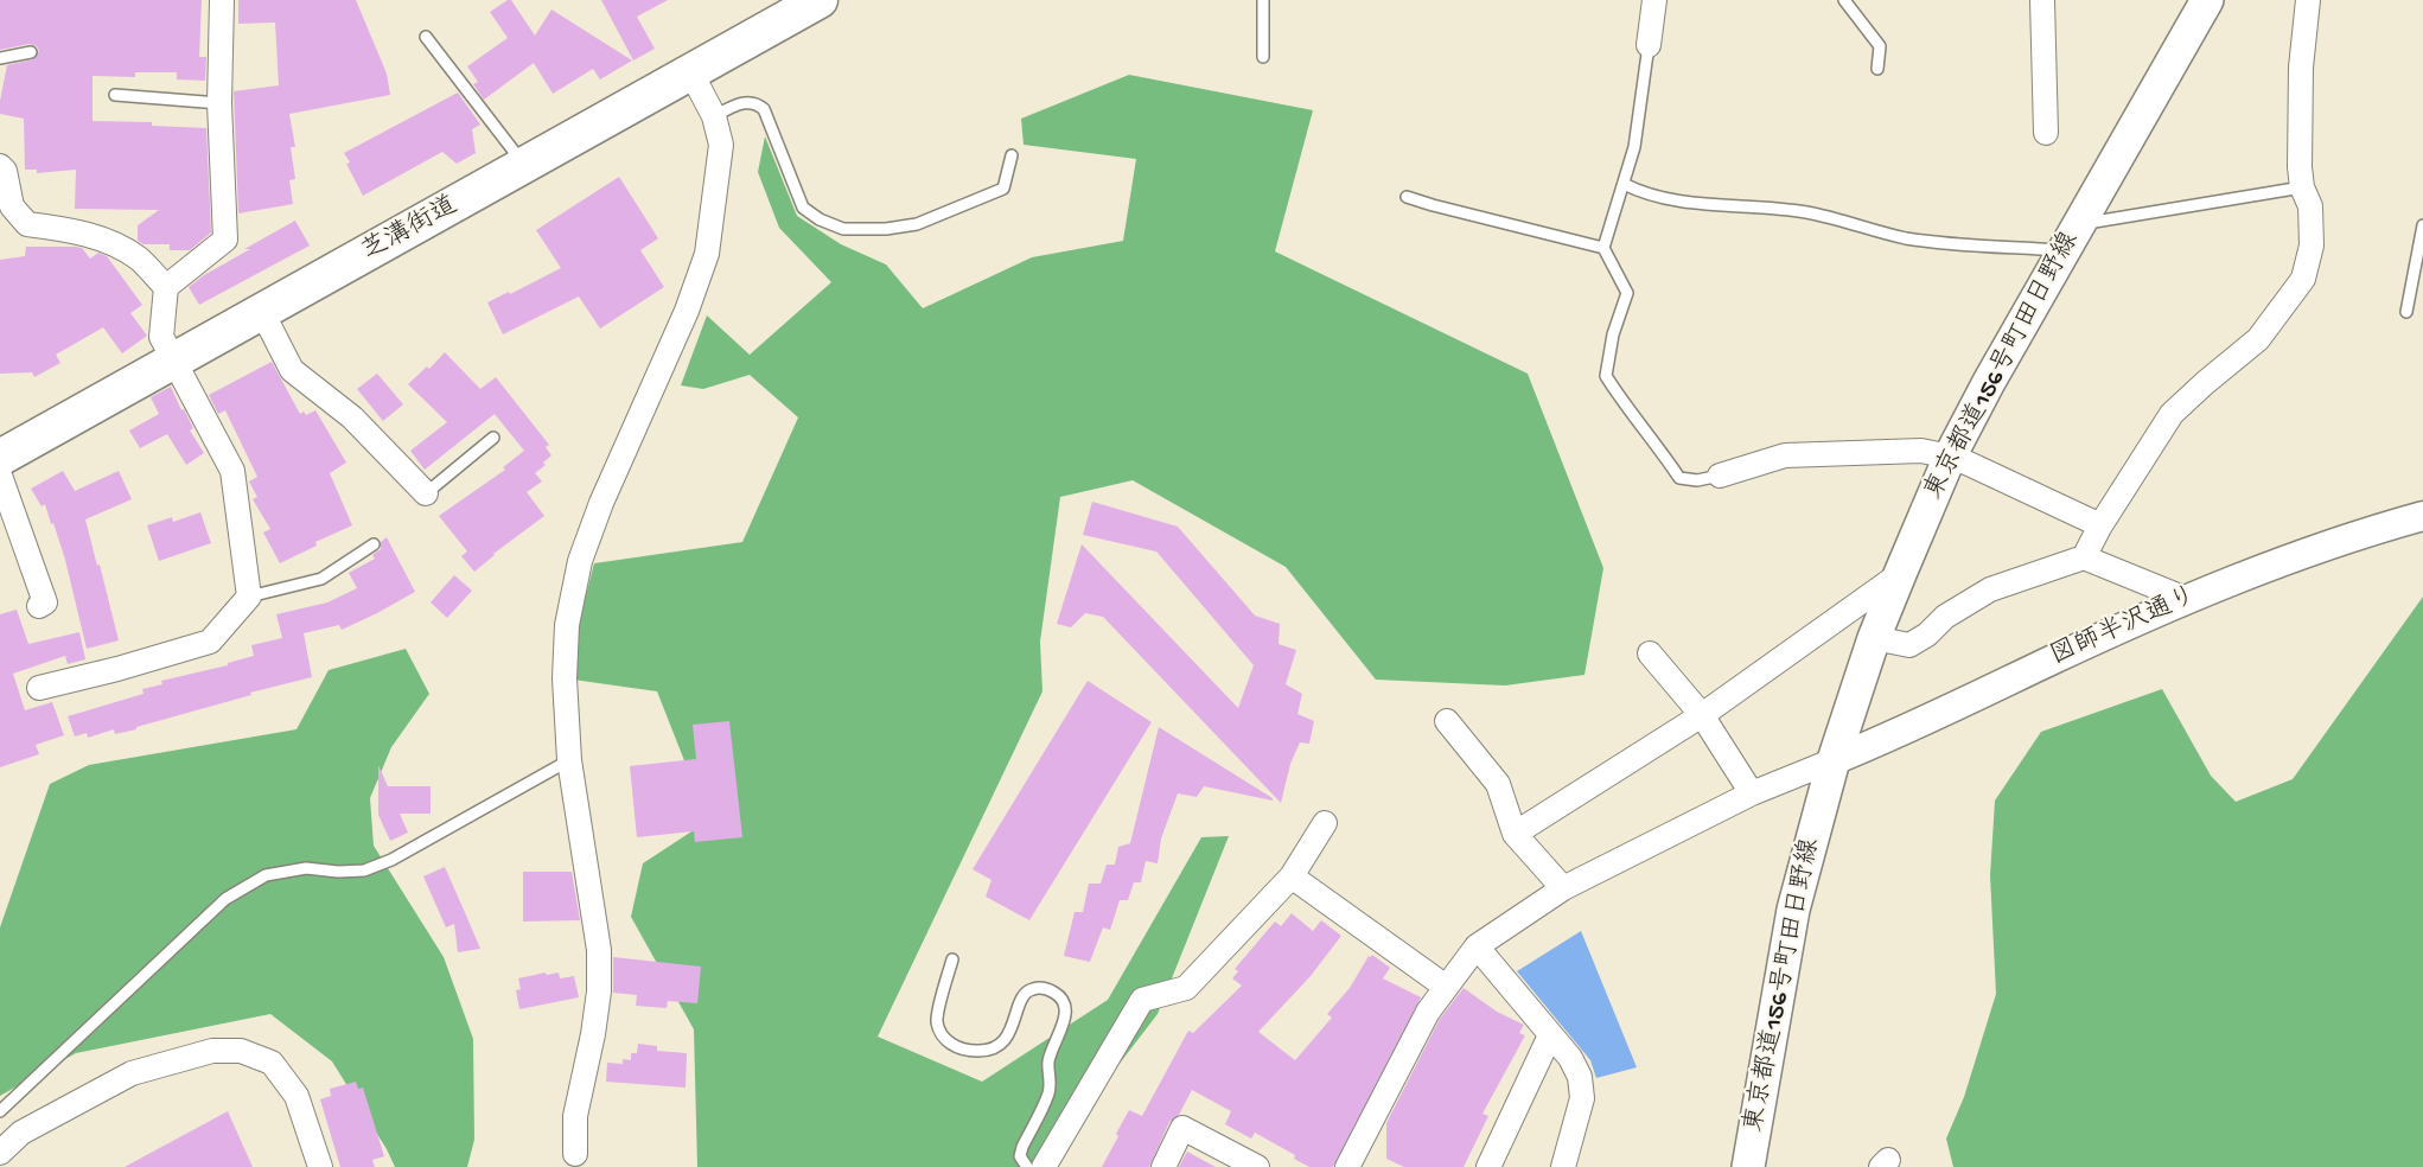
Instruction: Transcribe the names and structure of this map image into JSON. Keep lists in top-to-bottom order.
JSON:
{
  "streets": {
    "main road": ["芝溝街道", "東京都道156号町田日野線"],
    "street": ["図師半沢通り"]
  },
  "crossings": [
    ["東京都道156号町田日野線", "図師半沢通り"]
  ]
}
